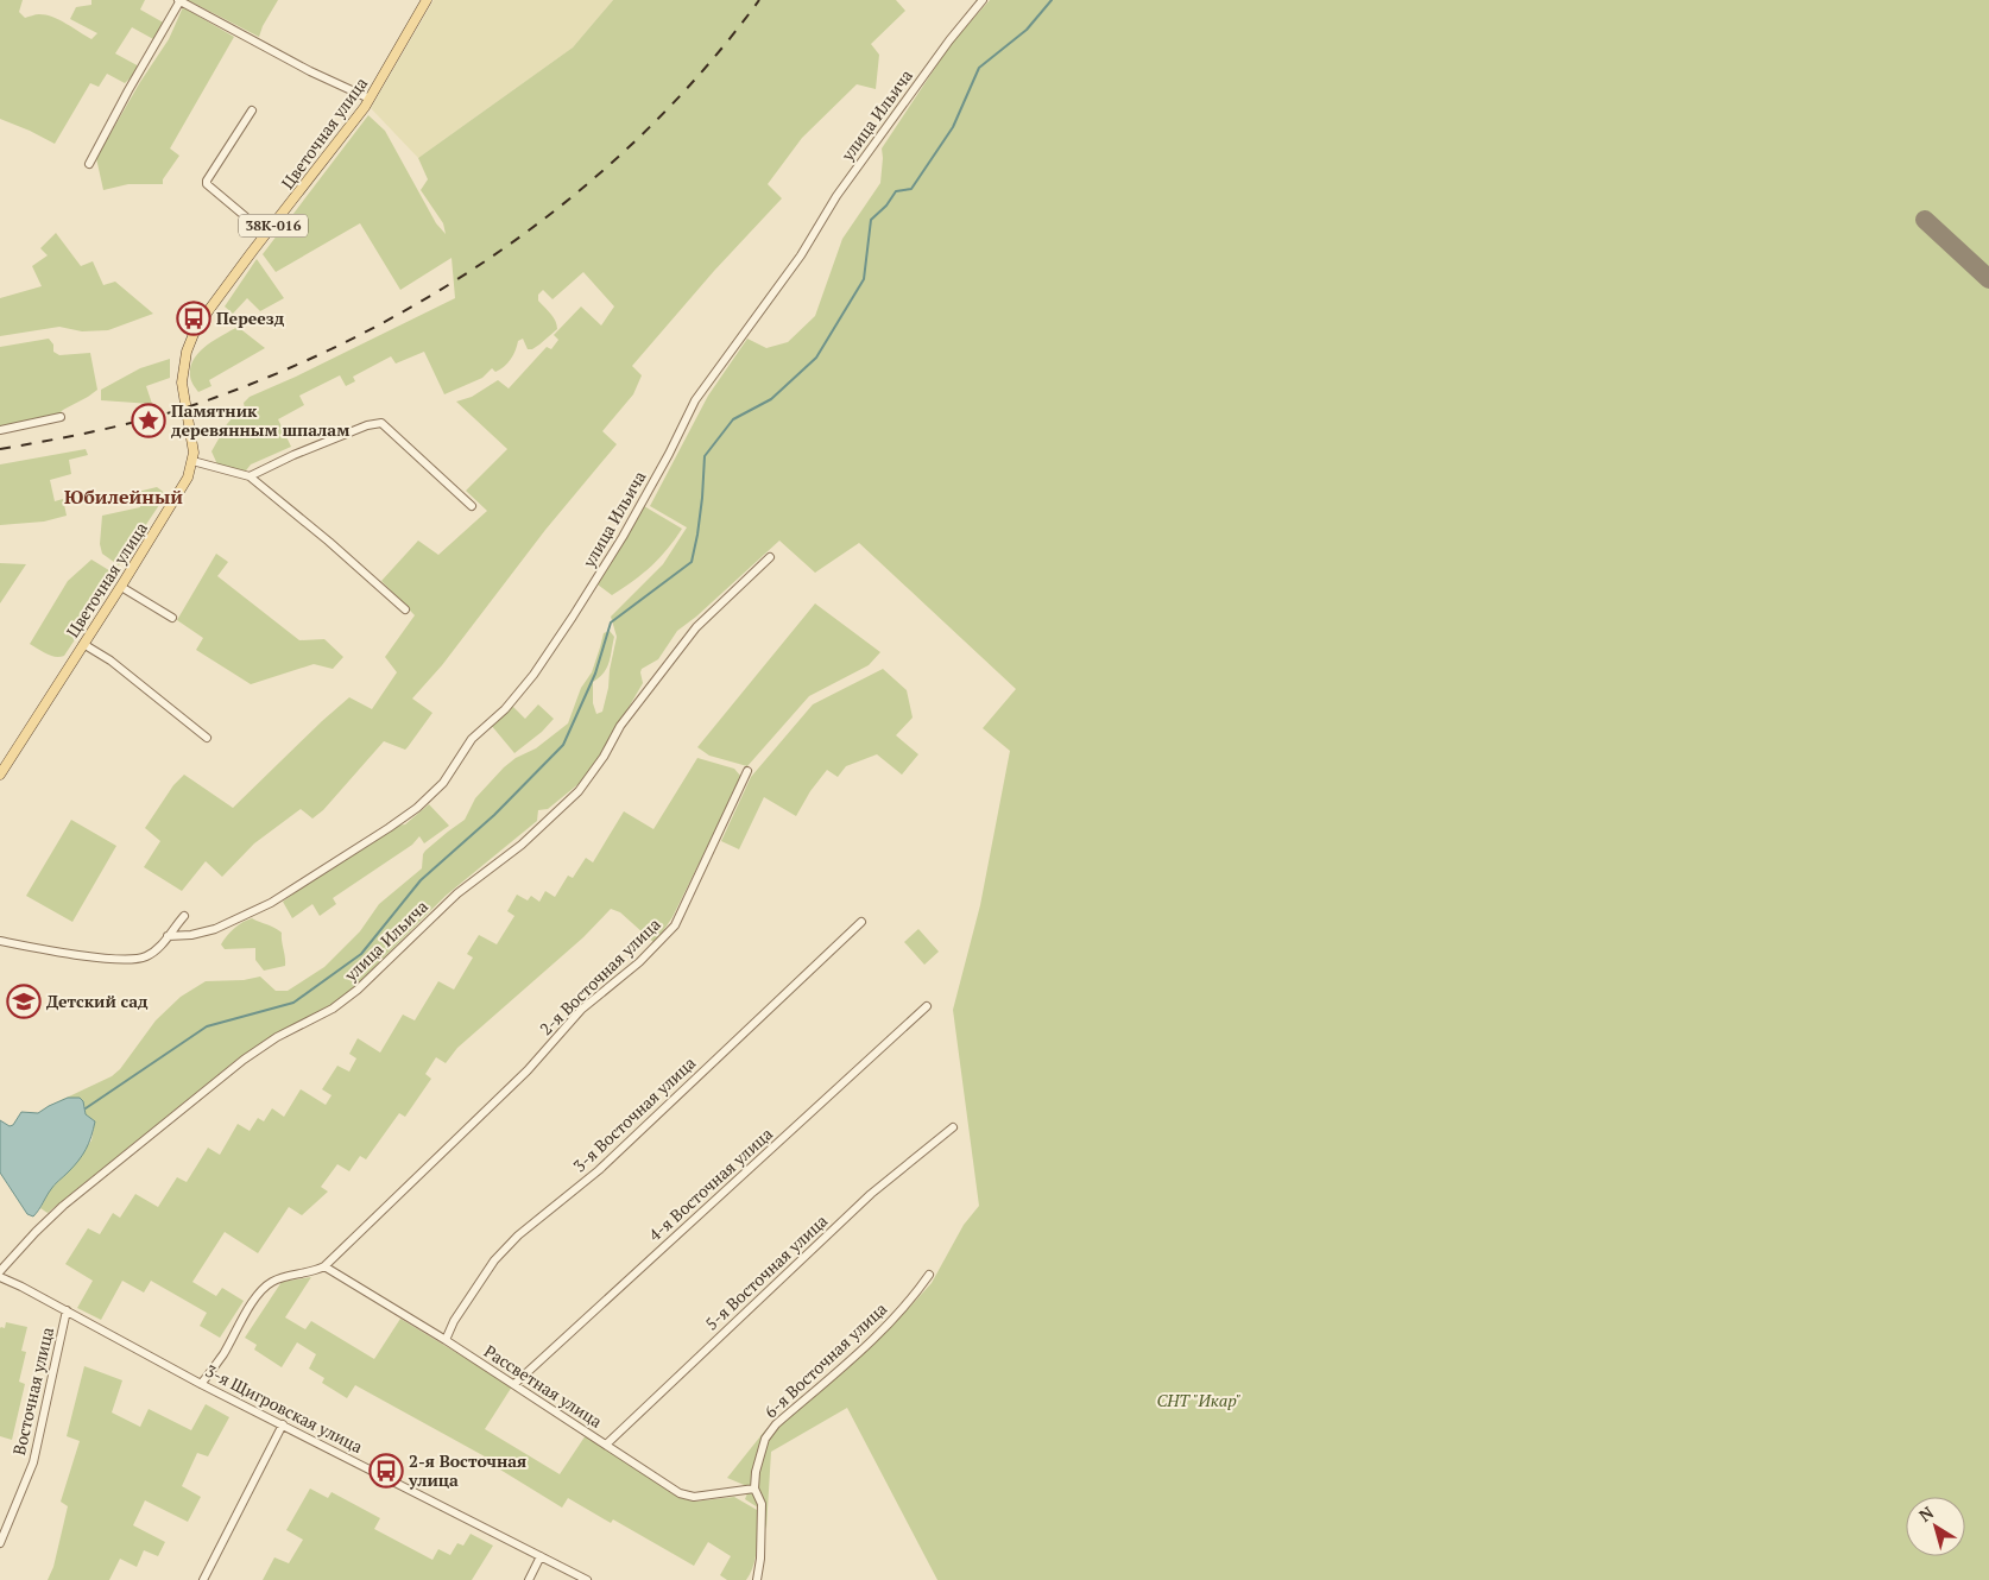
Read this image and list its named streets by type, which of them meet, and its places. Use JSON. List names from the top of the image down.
{
  "streets": {
    "main road": ["Цветочная улица", "38К-016"],
    "street": [
      "улица Ильича",
      "2-я Восточная улица",
      "3-я Восточная улица",
      "4-я Восточная улица",
      "5-я Восточная улица",
      "6-я Восточная улица",
      "Рассветная улица",
      "Восточная улица",
      "3-я Щигровская улица"
    ]
  },
  "crossings": [
    ["2-я Восточная улица", "Рассветная улица"],
    ["2-я Восточная улица", "3-я Щигровская улица"],
    ["3-я Восточная улица", "Рассветная улица"],
    ["4-я Восточная улица", "Рассветная улица"],
    ["5-я Восточная улица", "Рассветная улица"],
    ["6-я Восточная улица", "Рассветная улица"],
    ["Восточная улица", "3-я Щигровская улица"]
  ],
  "districts": ["Юбилейный"],
  "parks": ["СНТ \"Икар\""],
  "places": {
    "bus stop": ["Переезд", "2-я Восточная улица"],
    "place": ["Памятник деревянным шпалам"],
    "school or university": ["Детский сад"]
  },
  "north": "top left"
}
